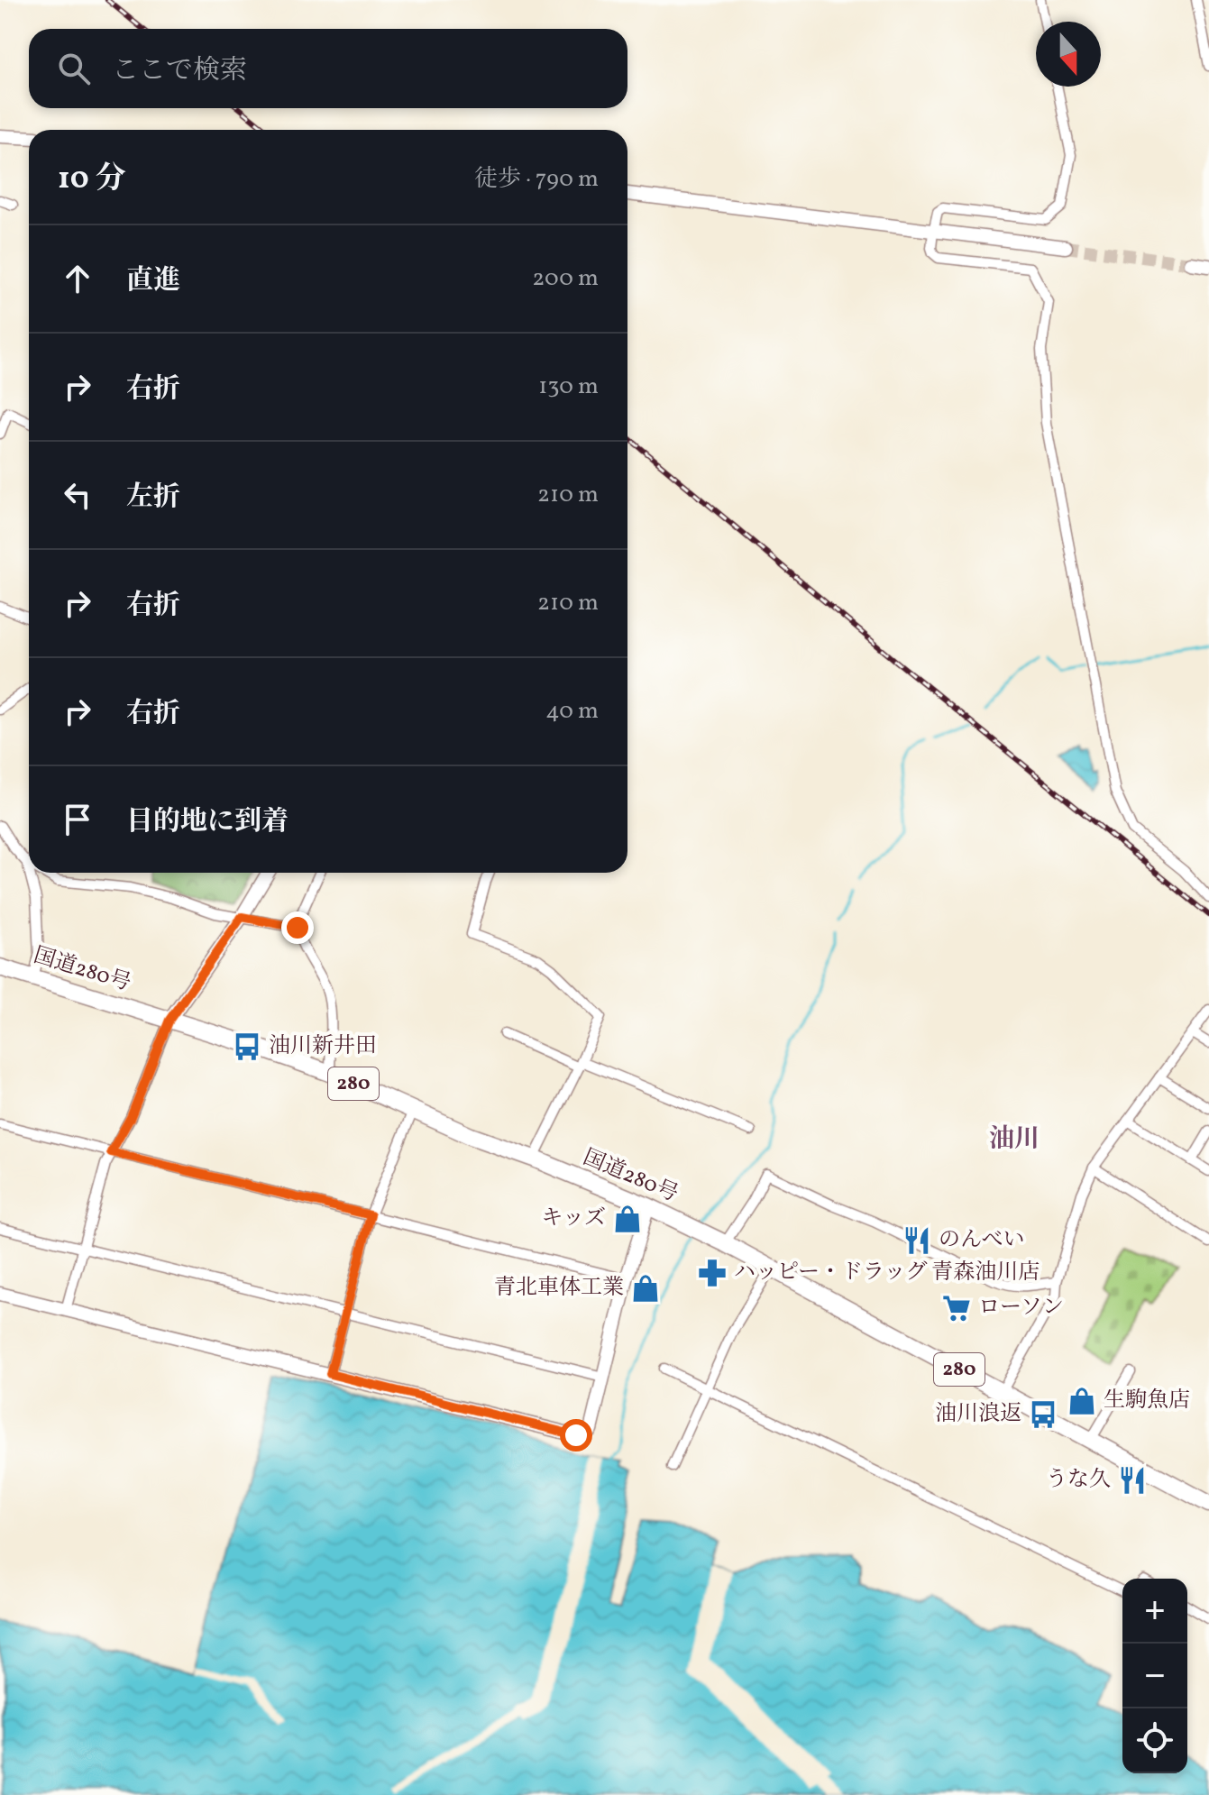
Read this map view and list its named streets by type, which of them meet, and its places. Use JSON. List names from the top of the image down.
{
  "streets": {
    "highway": ["国道280号", "280"]
  },
  "districts": ["油川"],
  "places": {
    "bus stop": ["油川新井田", "油川浪返"],
    "shop": ["キッズ", "青北車体工業", "生駒魚店"],
    "restaurant": ["のんべい", "うな久"],
    "pharmacy": ["ハッピー・ドラッグ 青森油川店"],
    "supermarket": ["ローソン"]
  },
  "north": "bottom",
  "page": {
    "search": "ここで検索",
    "heading": ["10 分", "徒歩 · 790 m"],
    "list": [
      ["直進", "200 m"],
      ["右折", "130 m"],
      ["左折", "210 m"],
      ["右折", "210 m"],
      ["右折", "40 m"],
      "目的地に到着"
    ],
    "map_buttons": ["+", "−"]
  }
}
